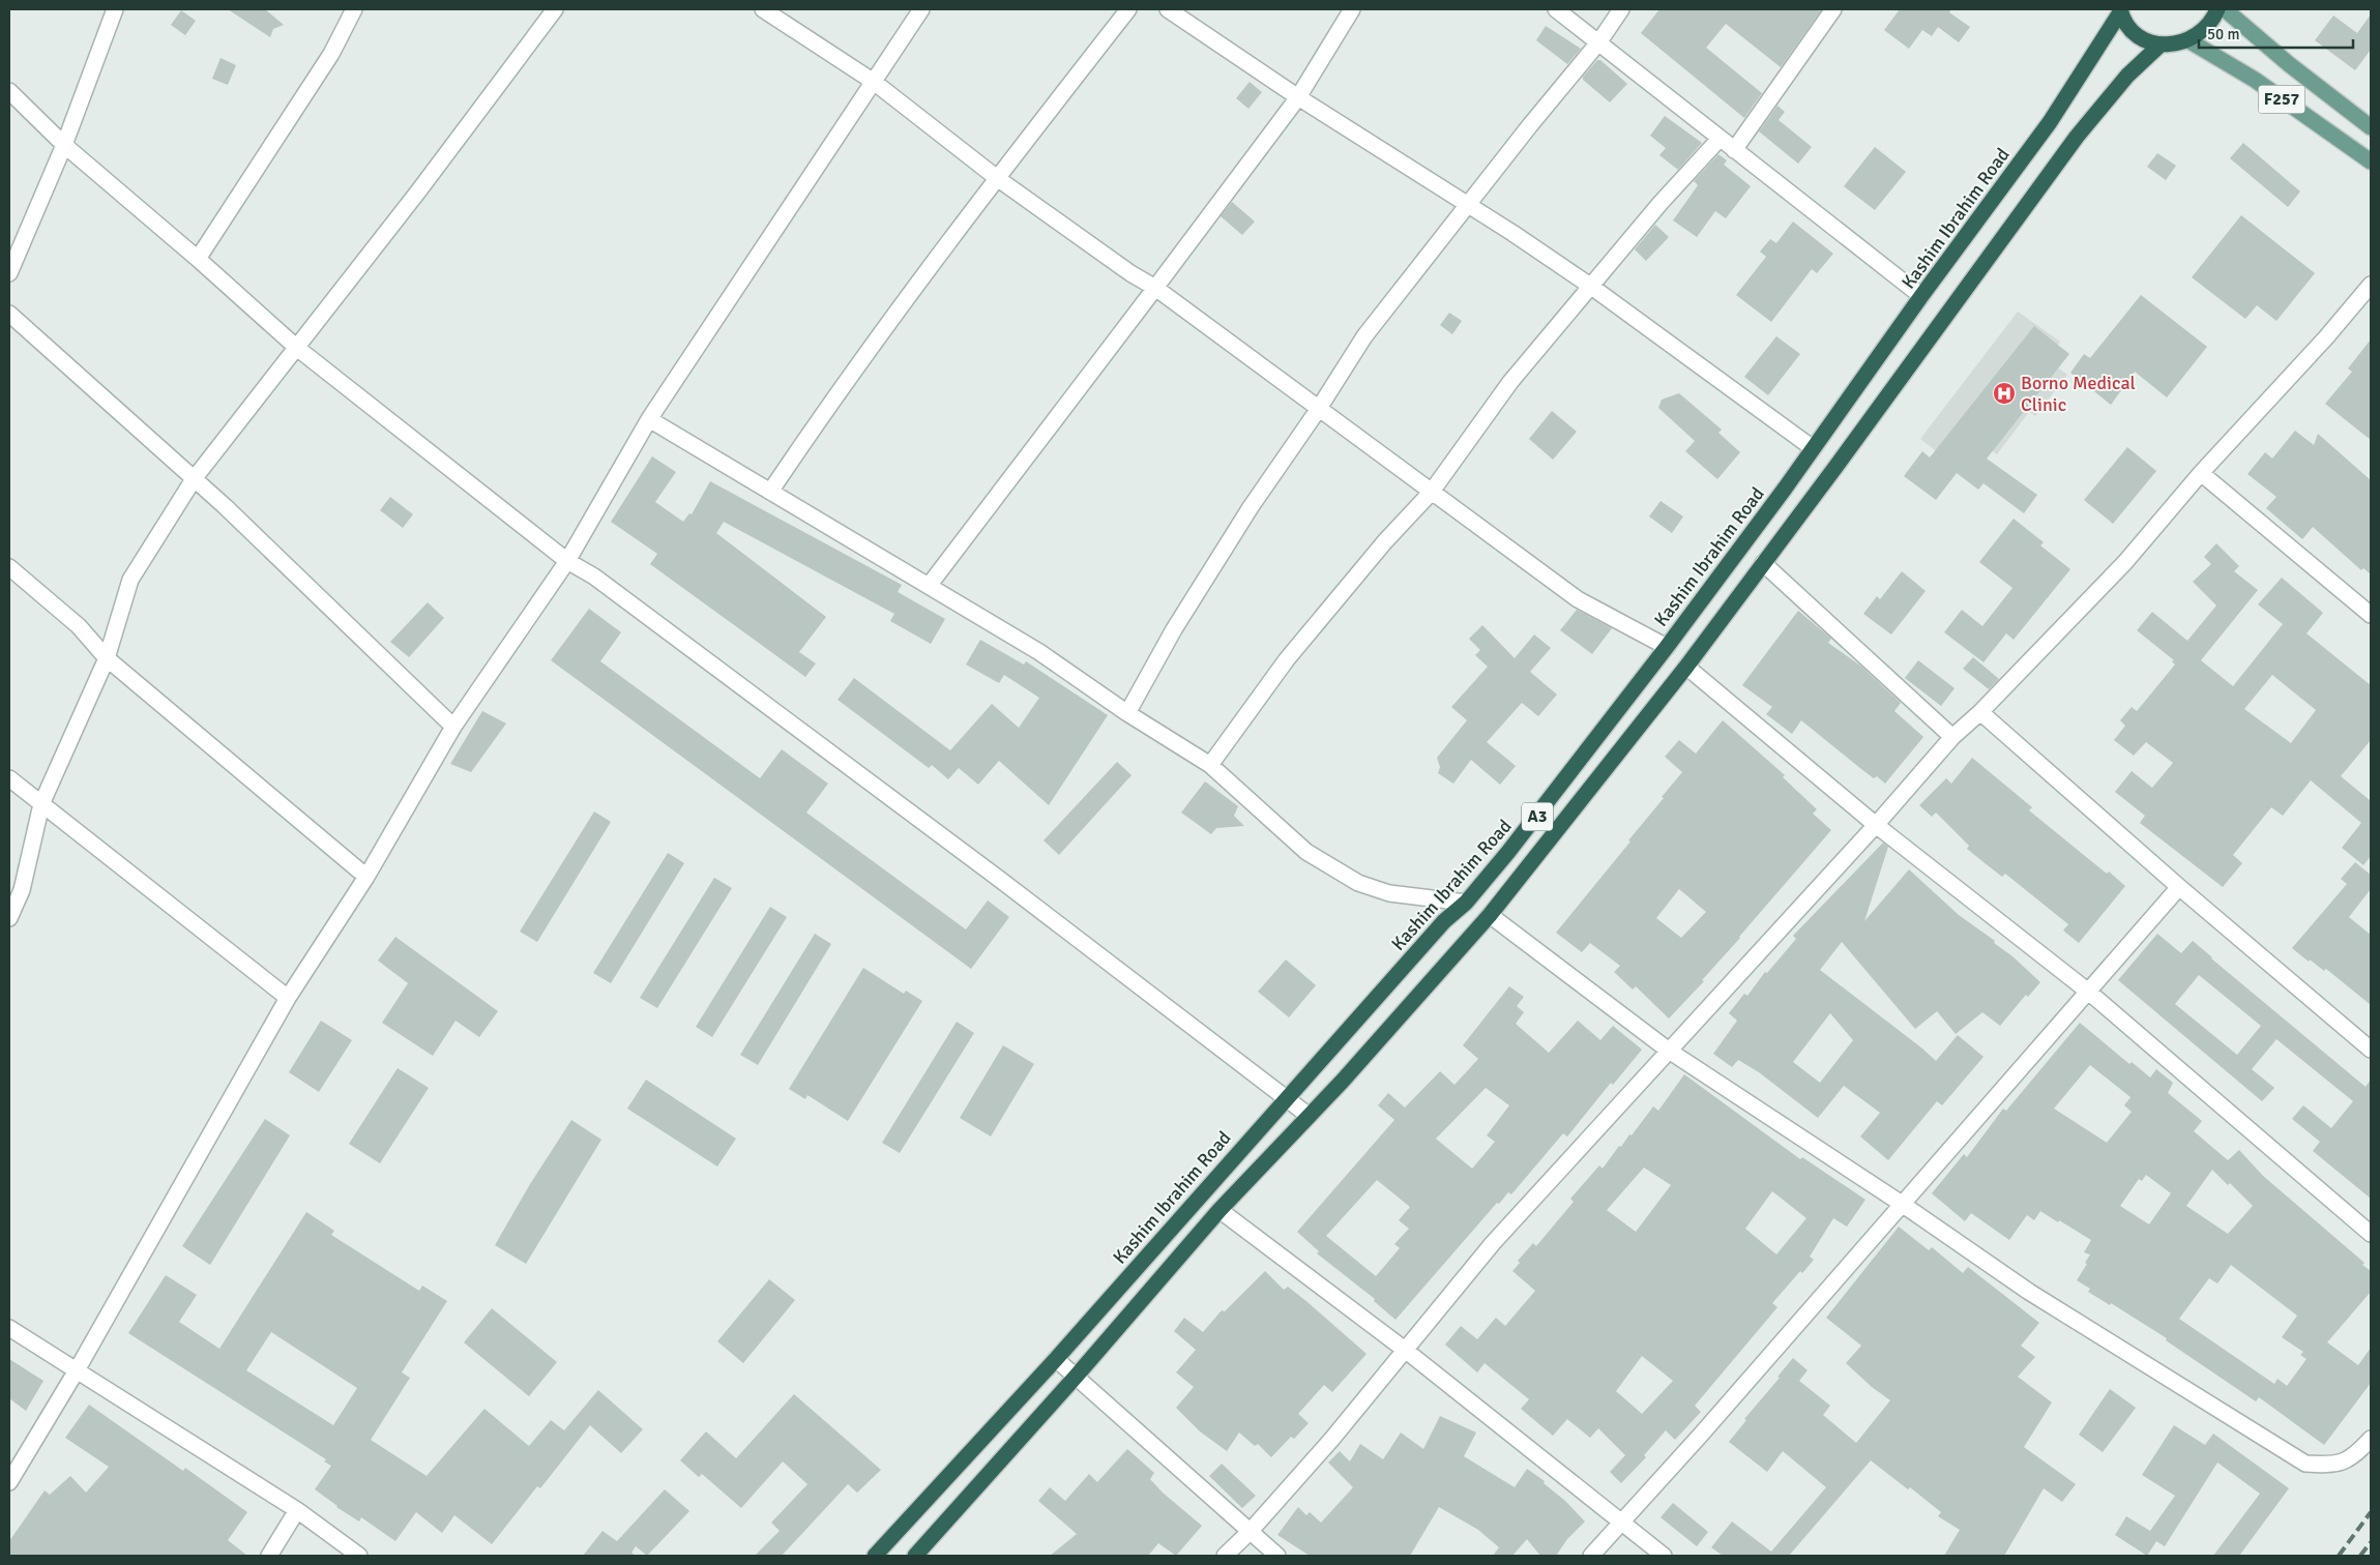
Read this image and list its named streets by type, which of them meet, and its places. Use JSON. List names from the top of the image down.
{
  "streets": {
    "highway": ["Kashim Ibrahim Road", "A3"],
    "main road": ["F257"]
  },
  "crossings": [
    ["Kashim Ibrahim Road", "A3"]
  ],
  "places": {
    "hospital": ["Borno Medical Clinic"]
  },
  "scale_bar": "50 m"
}
